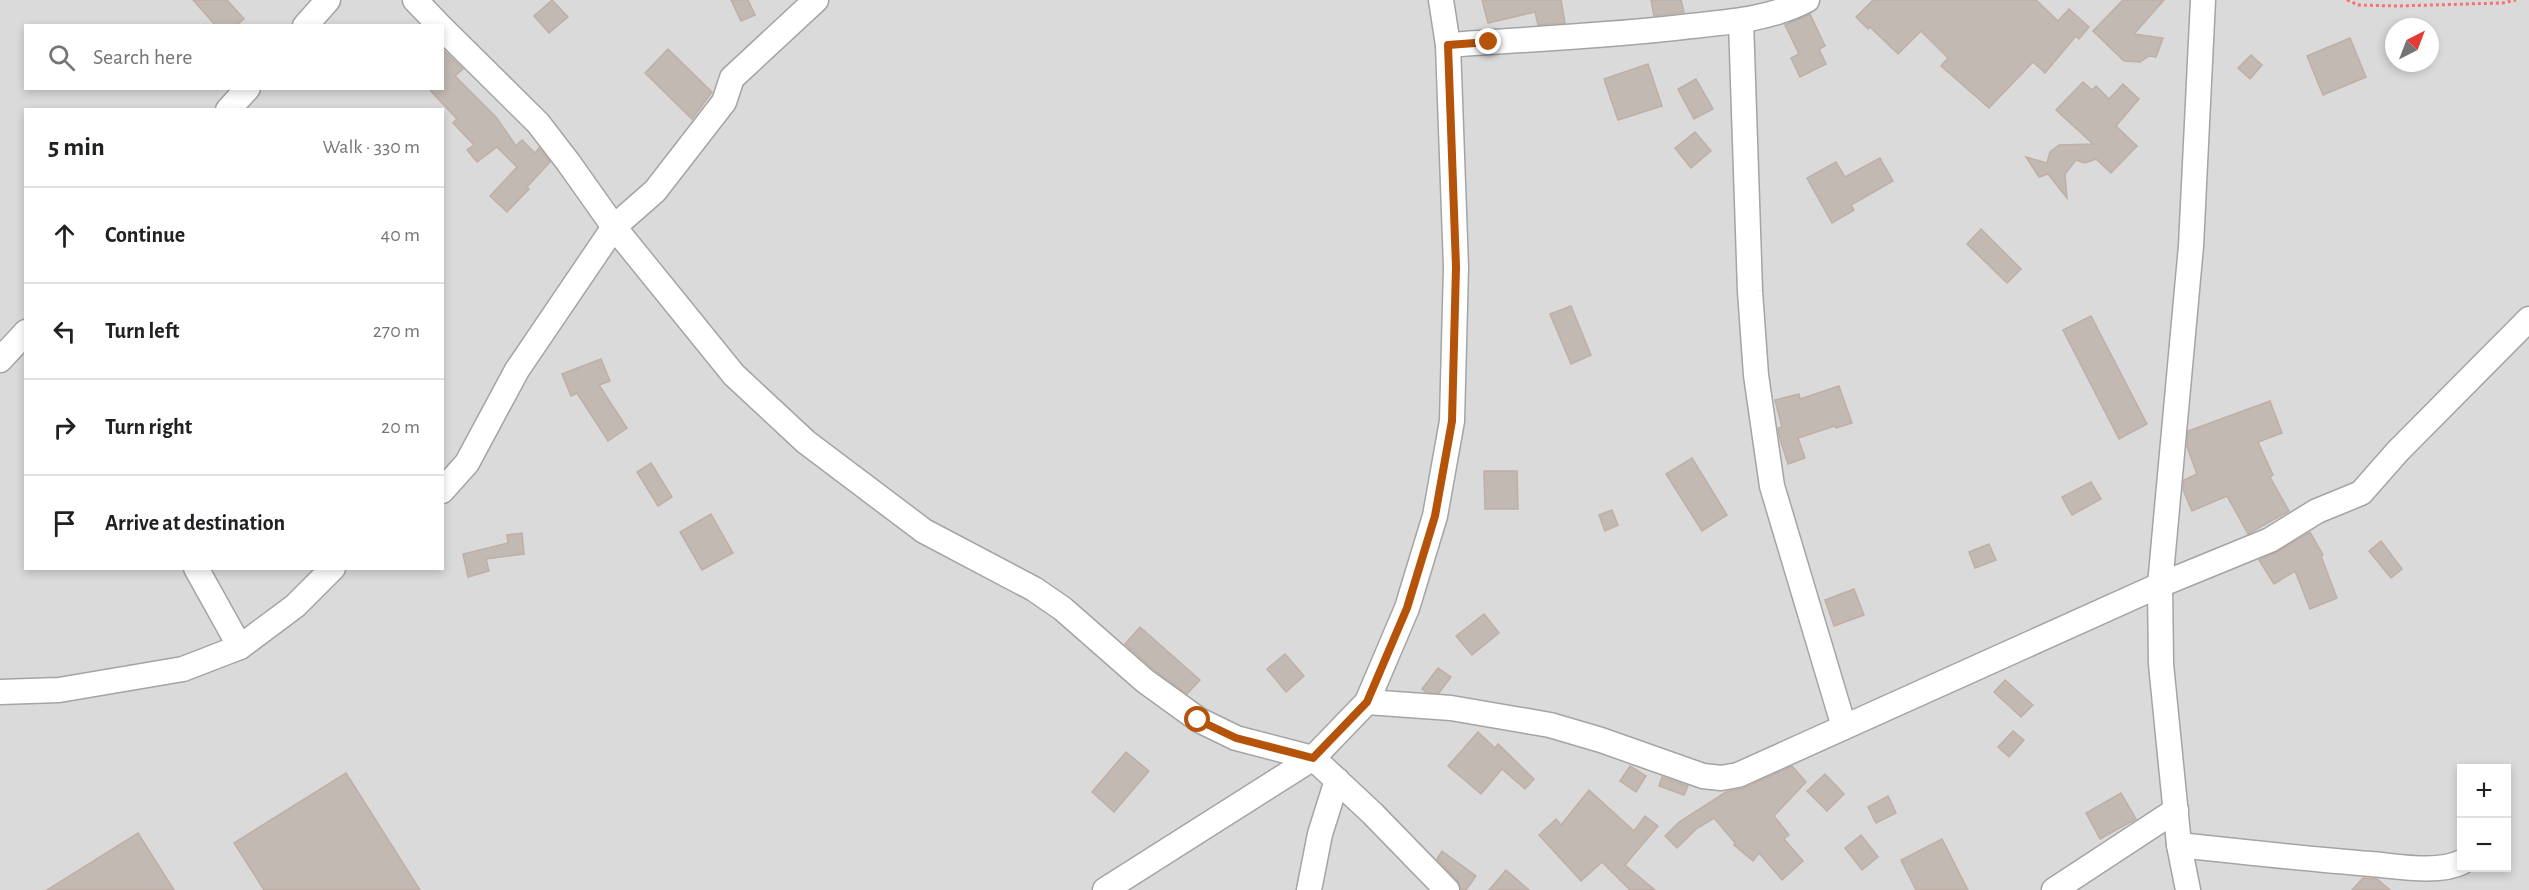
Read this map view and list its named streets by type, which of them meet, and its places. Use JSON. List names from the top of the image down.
{
  "north": "top right",
  "page": {
    "search": "Search here",
    "heading": ["5 min", "Walk · 330 m"],
    "list": [
      ["Continue", "40 m"],
      ["Turn left", "270 m"],
      ["Turn right", "20 m"],
      "Arrive at destination"
    ],
    "map_buttons": ["+", "−"]
  }
}
